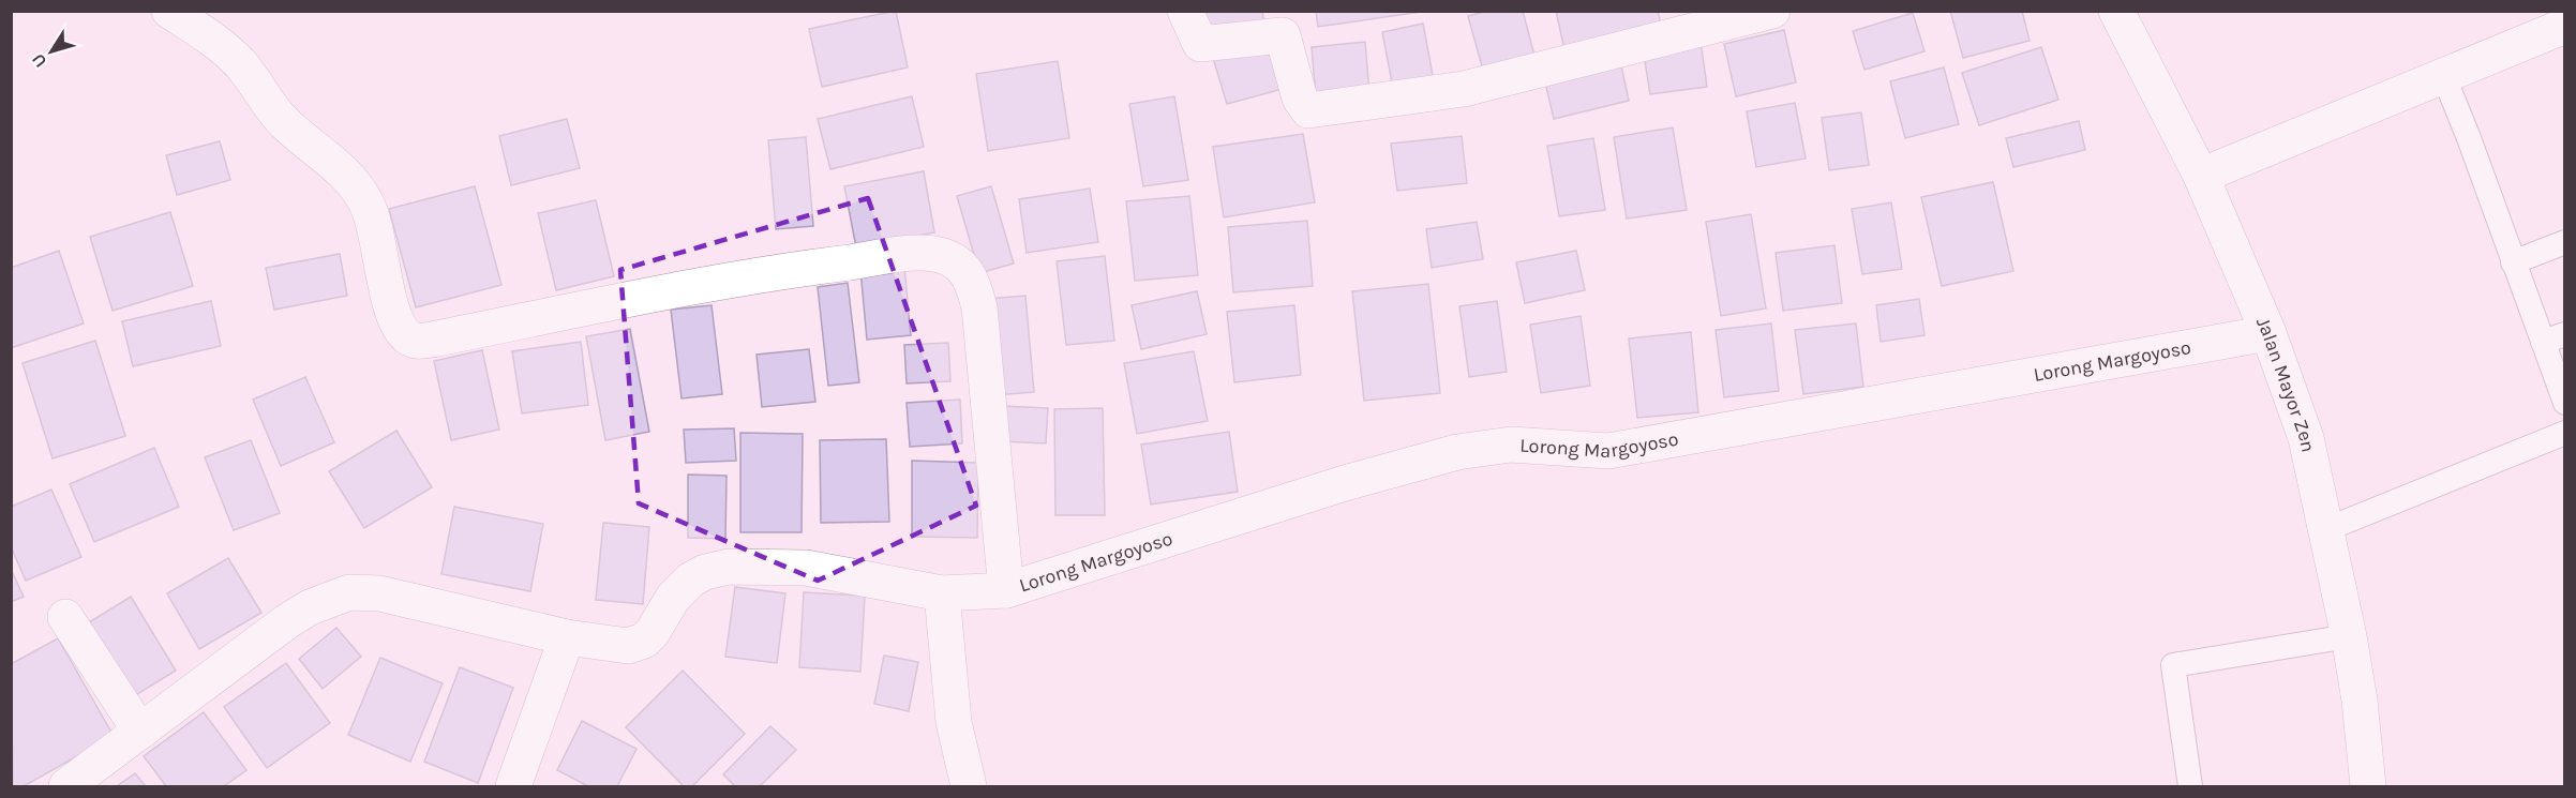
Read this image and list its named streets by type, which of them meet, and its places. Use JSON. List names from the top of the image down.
{
  "streets": {
    "street": ["Lorong Margoyoso", "Jalan Mayor Zen"]
  },
  "crossings": [
    ["Lorong Margoyoso", "Jalan Mayor Zen"]
  ],
  "north": "bottom left"
}
